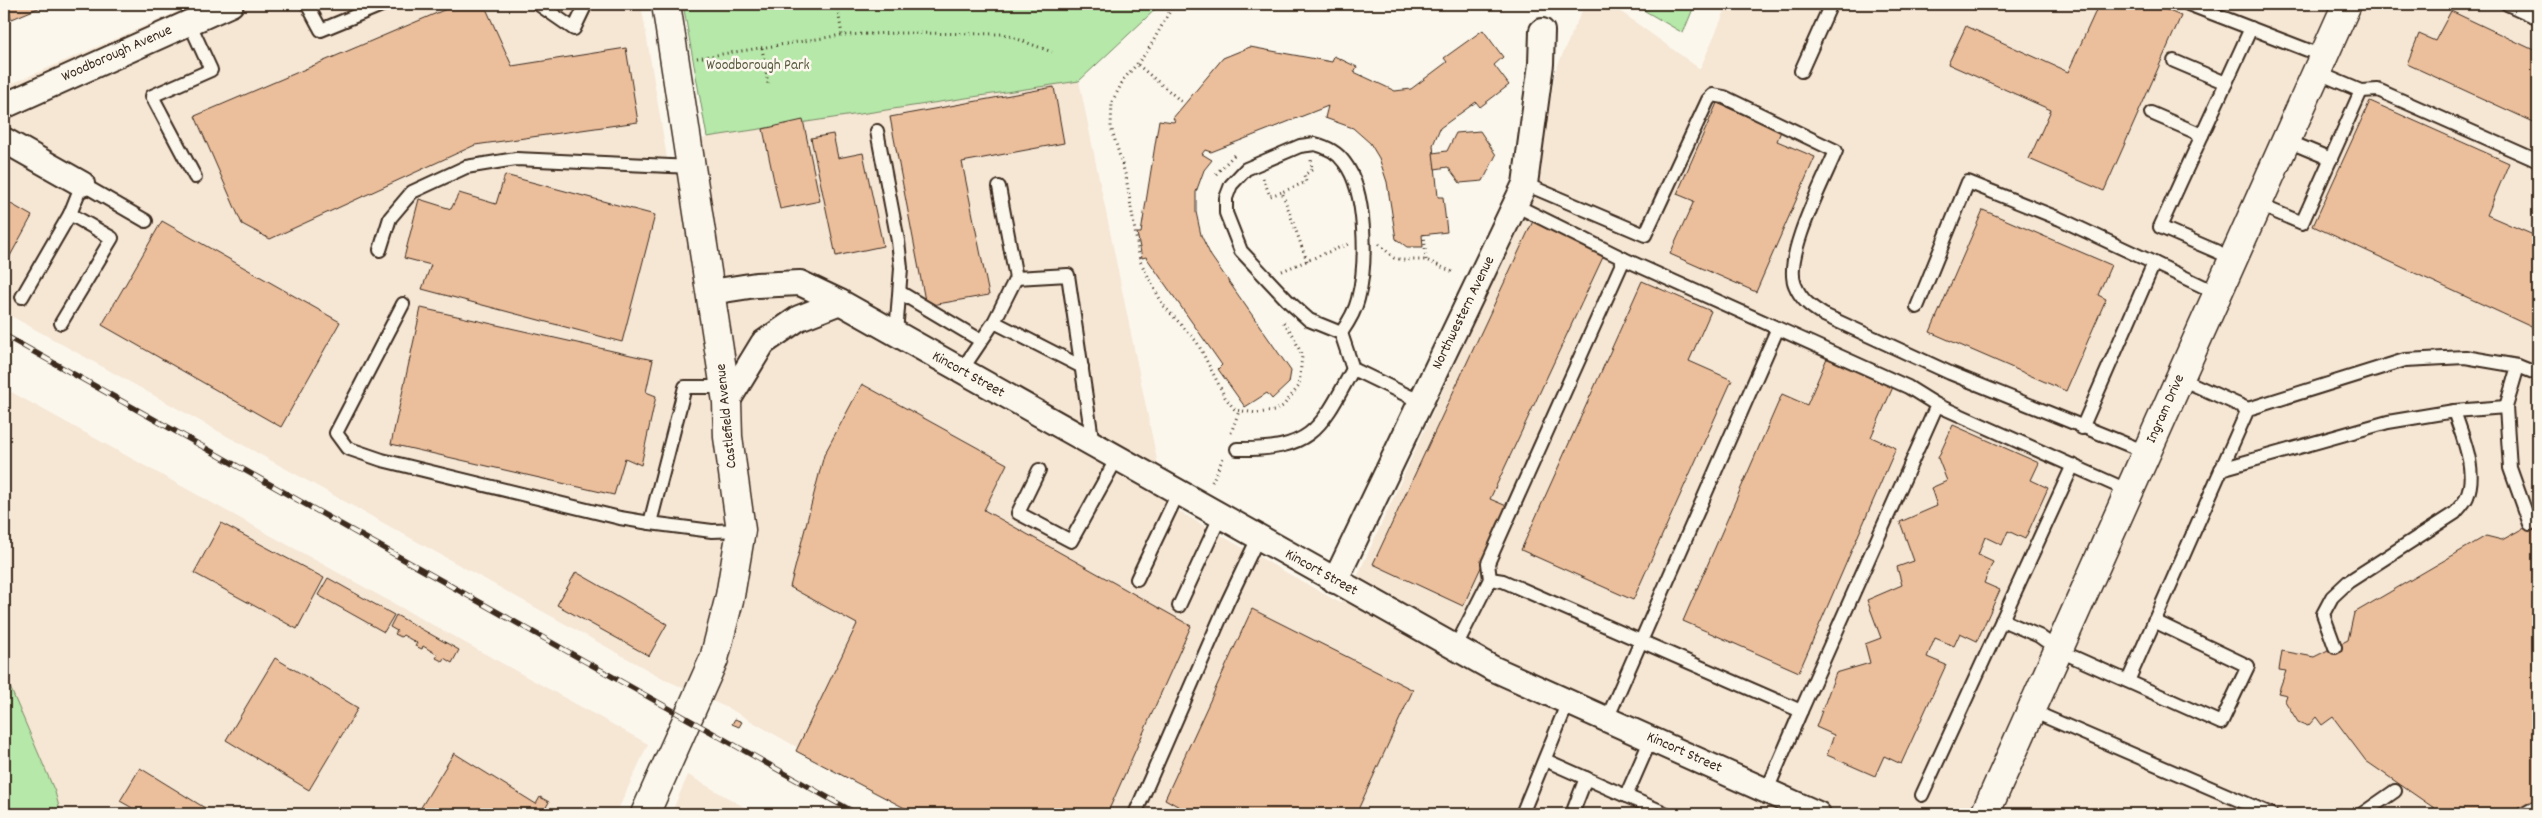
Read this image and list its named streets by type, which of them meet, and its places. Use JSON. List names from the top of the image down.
{
  "streets": {
    "street": [
      "Woodborough Avenue",
      "Northwestern Avenue",
      "Kincort Street",
      "Ingram Drive",
      "Castlefield Avenue"
    ]
  },
  "crossings": [
    ["Northwestern Avenue", "Kincort Street"],
    ["Kincort Street", "Castlefield Avenue"]
  ],
  "parks": ["Woodborough Park"]
}
